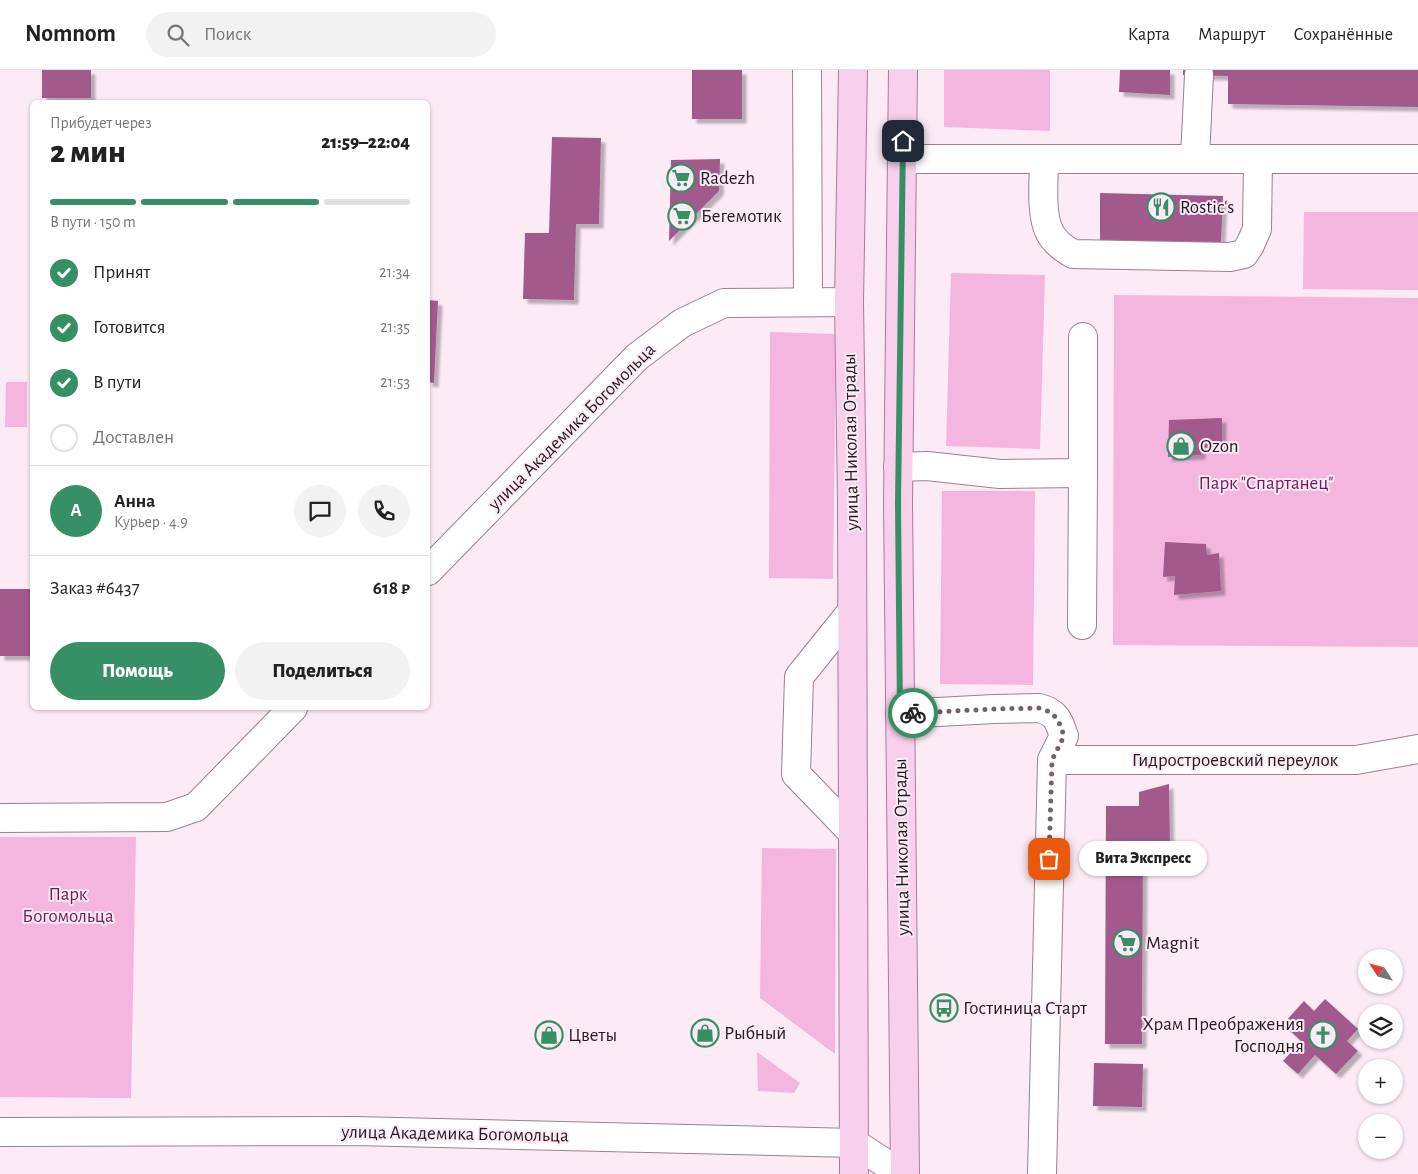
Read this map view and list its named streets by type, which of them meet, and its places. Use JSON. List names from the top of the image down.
{
  "streets": {
    "main road": ["улица Николая Отрады"],
    "street": ["улица Академика Богомольца", "Гидростроевский переулок"]
  },
  "crossings": [
    ["улица Академика Богомольца", "улица Николая Отрады"]
  ],
  "parks": ["Парк \"Спартанец\"", "Парк Богомольца"],
  "places": {
    "supermarket": ["Radezh", "Бегемотик", "Magnit"],
    "restaurant": ["Rostic's"],
    "shop": ["Ozon", "Рыбный", "Цветы"],
    "other": ["Вита Экспресс"],
    "bus stop": ["Гостиница Старт"],
    "church": ["Храм Преображения Господня"]
  },
  "north": "top left",
  "page": {
    "header": "Nomnom",
    "search": "Поиск",
    "nav": ["Карта", "Маршрут", "Сохранённые"],
    "heading": ["2 мин", "Прибудет через", "21:59–22:04"],
    "panel": [
      "Анна",
      "Курьер · 4.9",
      "Заказ #6437",
      "618 ₽"
    ],
    "bar": "В пути · 150 m",
    "list": [
      ["Принят", "21:34"],
      ["Готовится", "21:35"],
      ["В пути", "21:53"],
      "Доставлен"
    ],
    "round": "А",
    "buttons": ["Помощь", "Поделиться"],
    "bubble": "Вита Экспресс",
    "map_buttons": ["+", "−"]
  }
}
